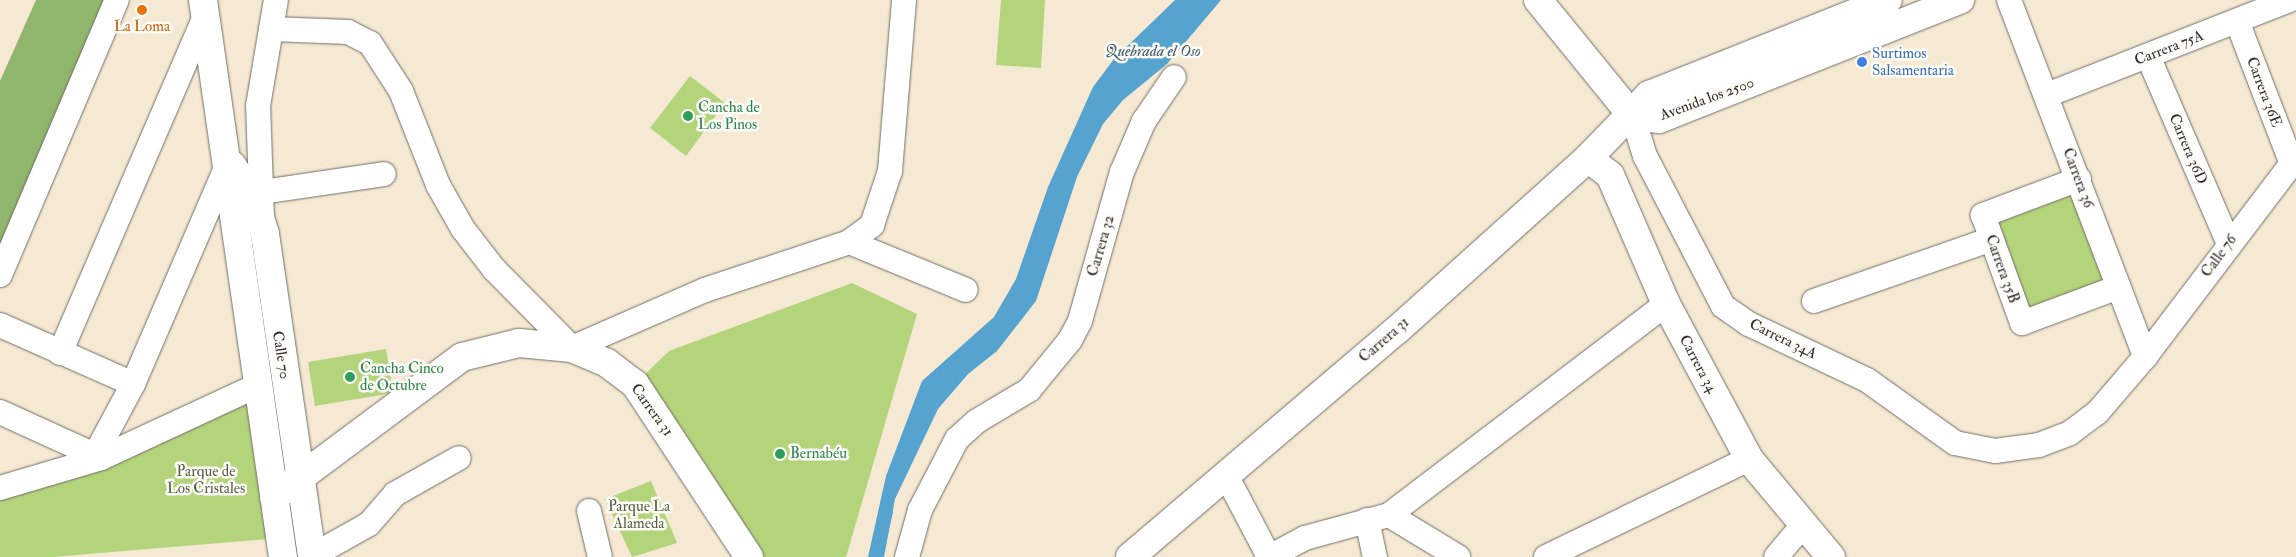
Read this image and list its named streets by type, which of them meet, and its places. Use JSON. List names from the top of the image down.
{
  "streets": {
    "main road": [
      "Avenida los 2500",
      "Carrera 34A",
      "Carrera 31",
      "Calle 70",
      "Carrera 34"
    ],
    "street": [
      "Carrera 75A",
      "Carrera 36E",
      "Carrera 36D",
      "Carrera 36",
      "Carrera 32",
      "Calle 76",
      "Carrera 35B"
    ]
  },
  "crossings": [
    ["Carrera 75A", "Carrera 36E"],
    ["Carrera 75A", "Carrera 36D"],
    ["Carrera 75A", "Carrera 36"],
    ["Carrera 36E", "Calle 76"],
    ["Avenida los 2500", "Carrera 34A"],
    ["Avenida los 2500", "Carrera 31"],
    ["Carrera 36D", "Calle 76"],
    ["Carrera 36", "Calle 76"],
    ["Carrera 36", "Carrera 35B"],
    ["Carrera 36", "Carrera 34A"],
    ["Calle 76", "Carrera 34A"],
    ["Carrera 34A", "Carrera 31"],
    ["Carrera 31", "Calle 70"],
    ["Carrera 31", "Carrera 34"]
  ],
  "water": ["Quebrada el Oso"],
  "parks": ["Parque de Los Cristales", "Parque La Alameda"],
  "places": [
    "La Loma",
    "Surtimos Salsamentaria",
    "Cancha de Los Pinos",
    "Cancha Cinco de Octubre",
    "Bernabéu"
  ]
}
